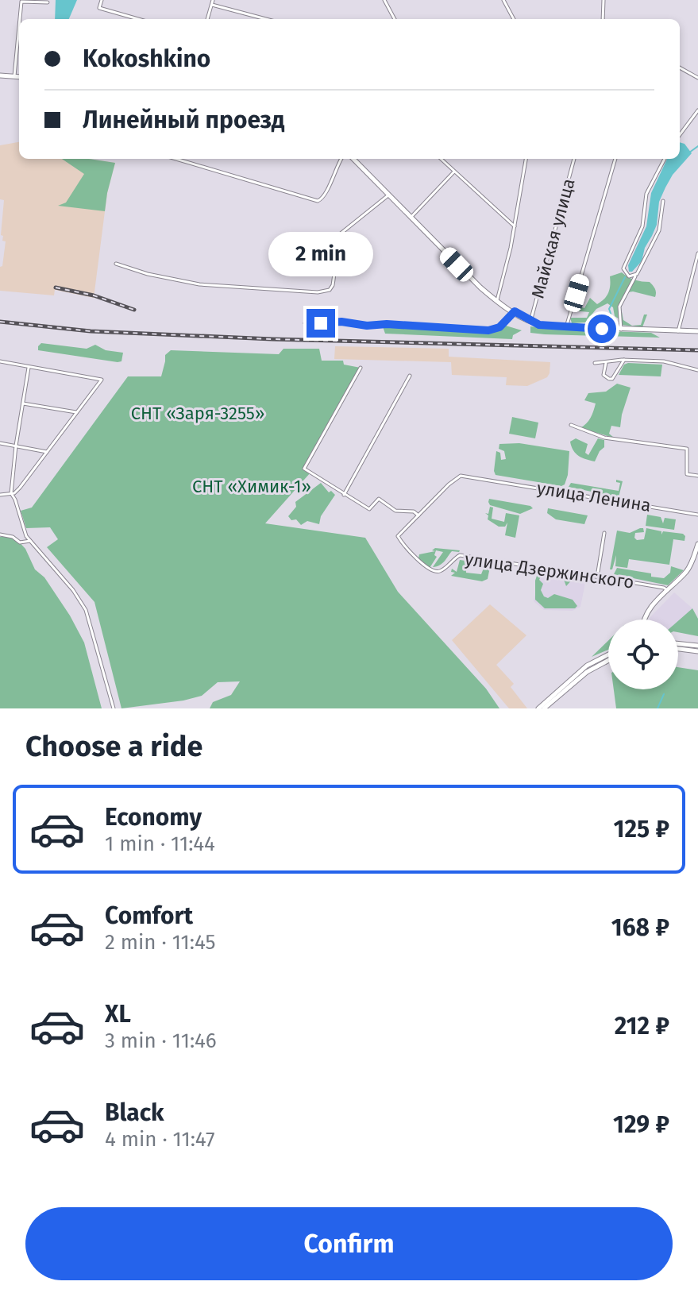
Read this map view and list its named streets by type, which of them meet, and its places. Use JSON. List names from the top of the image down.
{
  "streets": {
    "street": ["Майская улица", "улица Ленина", "улица Дзержинского"]
  },
  "crossings": [
    ["улица Ленина", "улица Дзержинского"]
  ],
  "parks": ["СНТ «Заря-3255»", "СНТ «Химик-1»"],
  "page": {
    "banner": ["Kokoshkino", "Линейный проезд"],
    "bubble": "2 min",
    "heading": "Choose a ride",
    "list": [
      {
        "name": "Economy",
        "note": "1 min · 11:44",
        "value": "125 ₽"
      },
      {
        "name": "Comfort",
        "note": "2 min · 11:45",
        "value": "168 ₽"
      },
      {
        "name": "XL",
        "note": "3 min · 11:46",
        "value": "212 ₽"
      },
      {
        "name": "Black",
        "note": "4 min · 11:47",
        "value": "129 ₽"
      }
    ],
    "buttons": "Confirm"
  }
}
